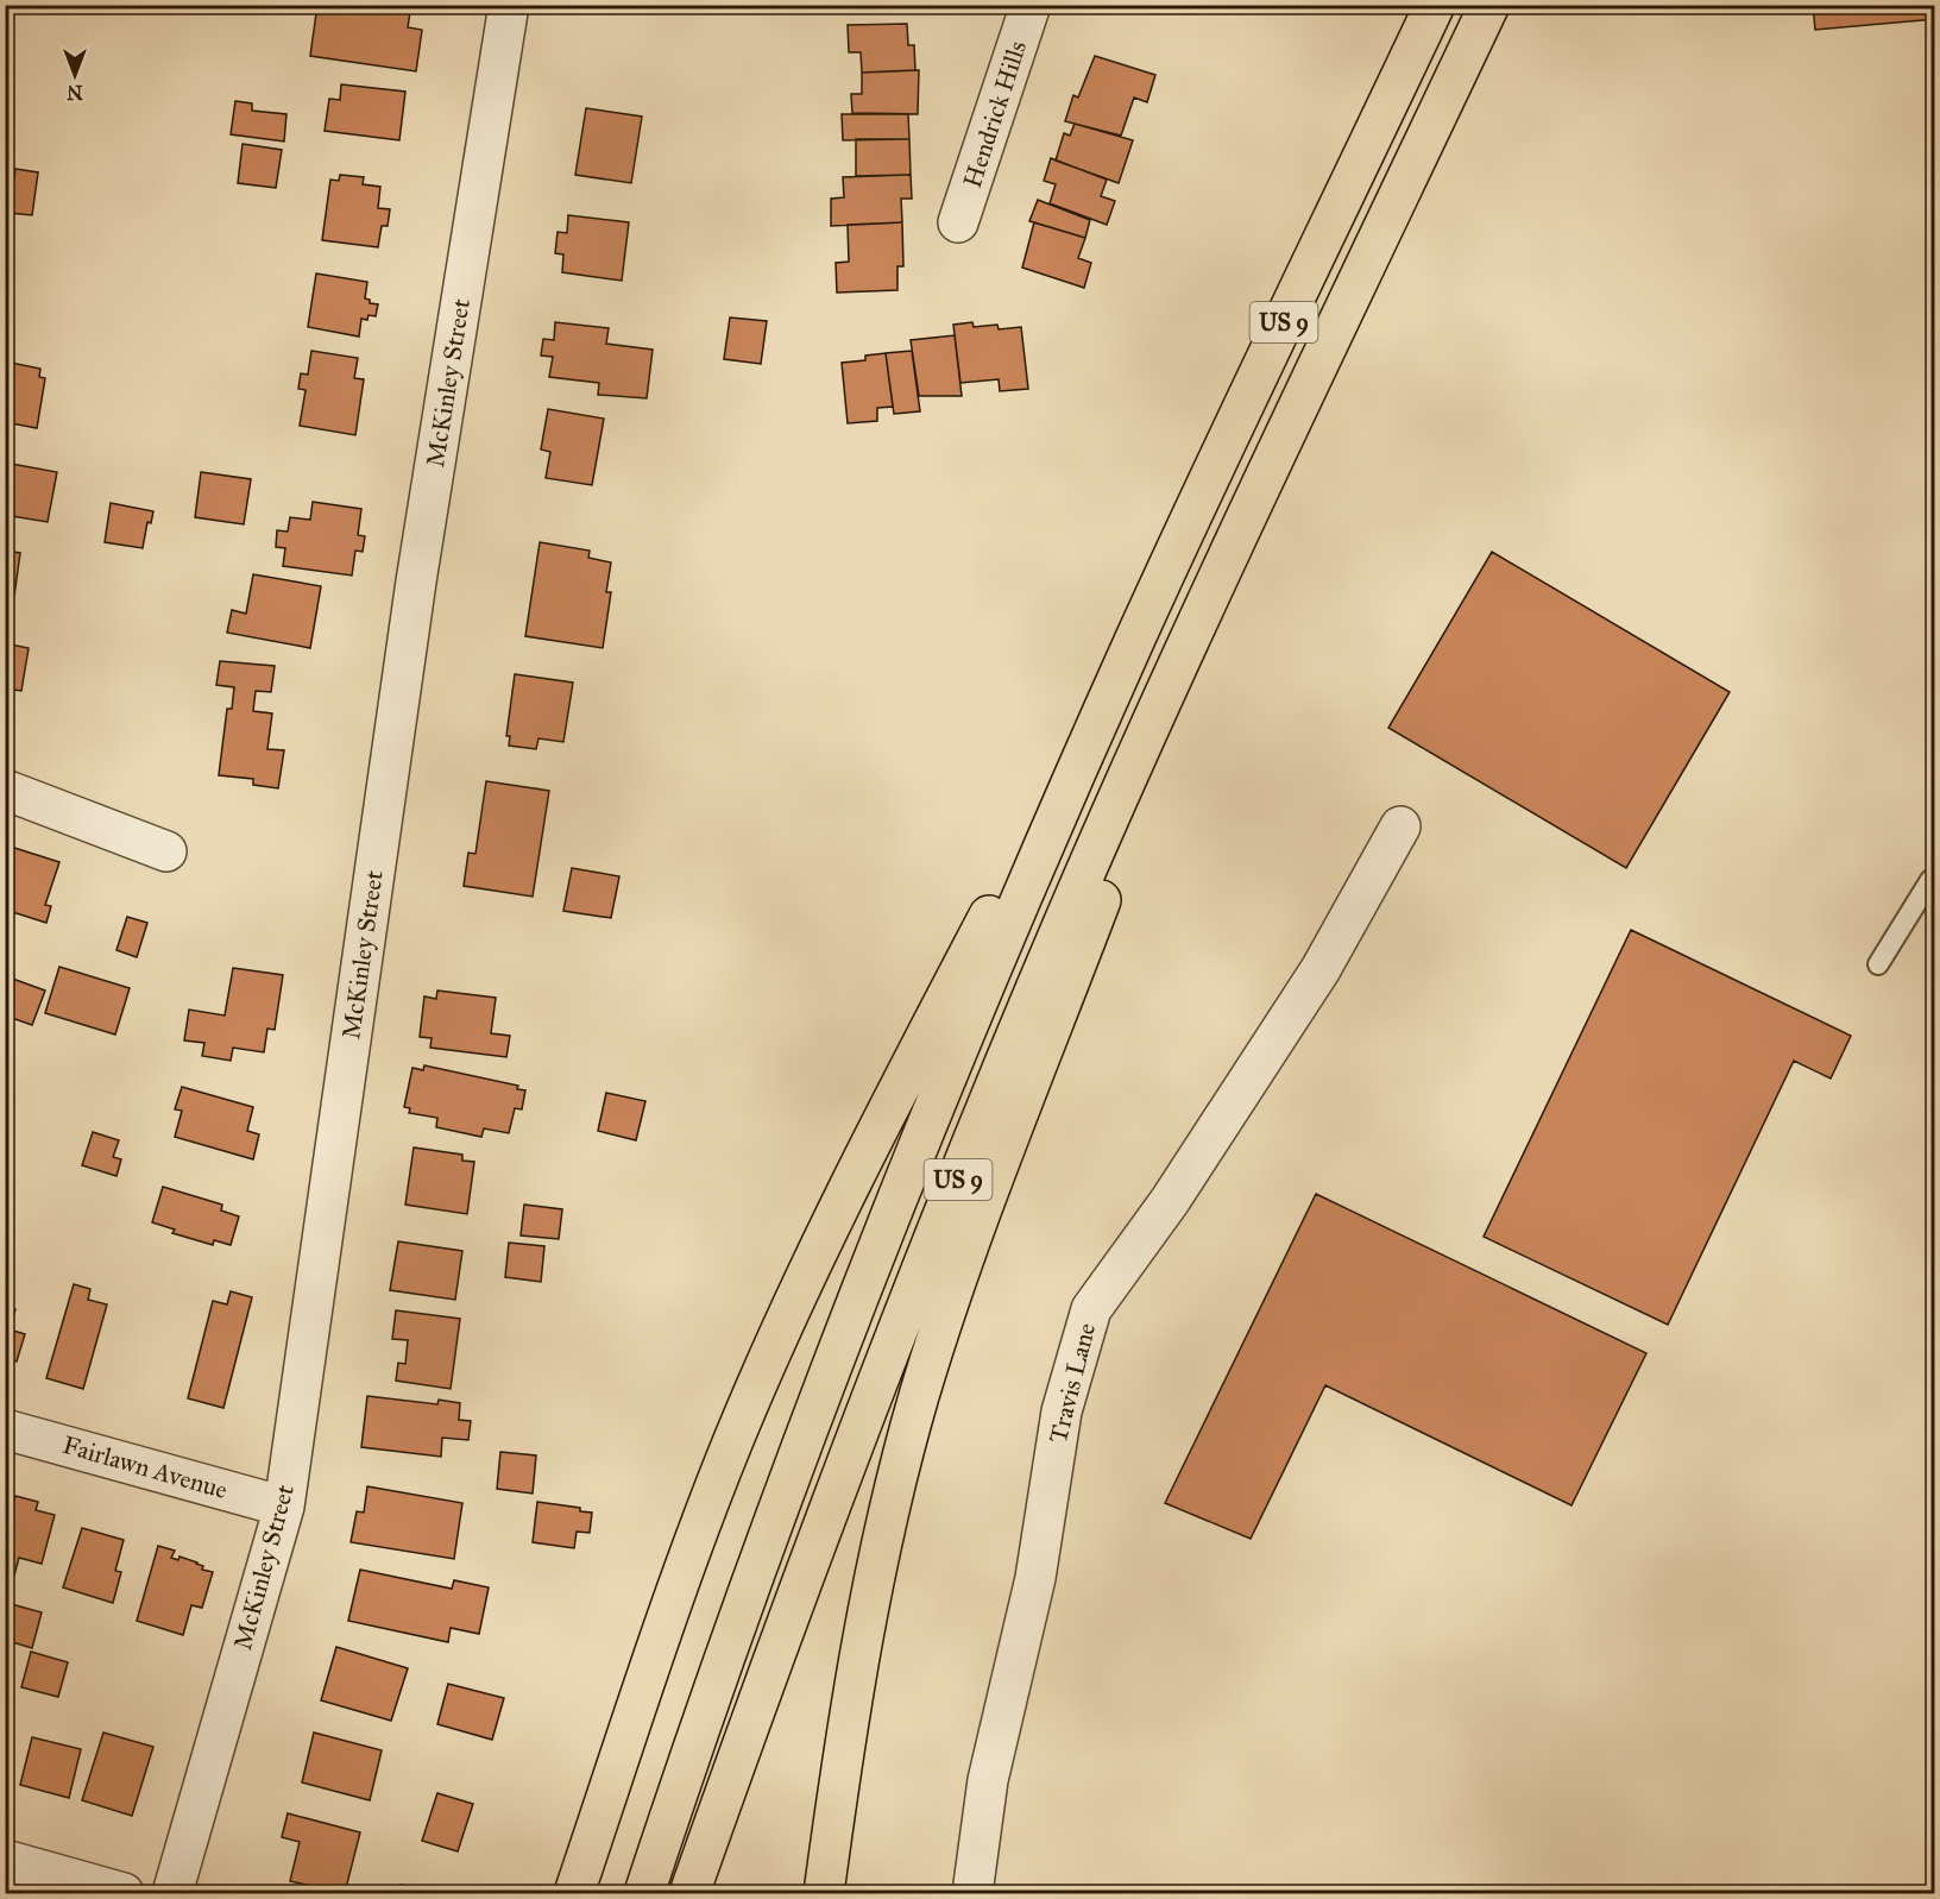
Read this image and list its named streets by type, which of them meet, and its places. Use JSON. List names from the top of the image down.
{
  "streets": {
    "highway": ["US 9"],
    "street": [
      "Hendrick Hills",
      "McKinley Street",
      "Travis Lane",
      "Fairlawn Avenue"
    ]
  },
  "crossings": [
    ["McKinley Street", "Fairlawn Avenue"]
  ],
  "north": "bottom"
}
